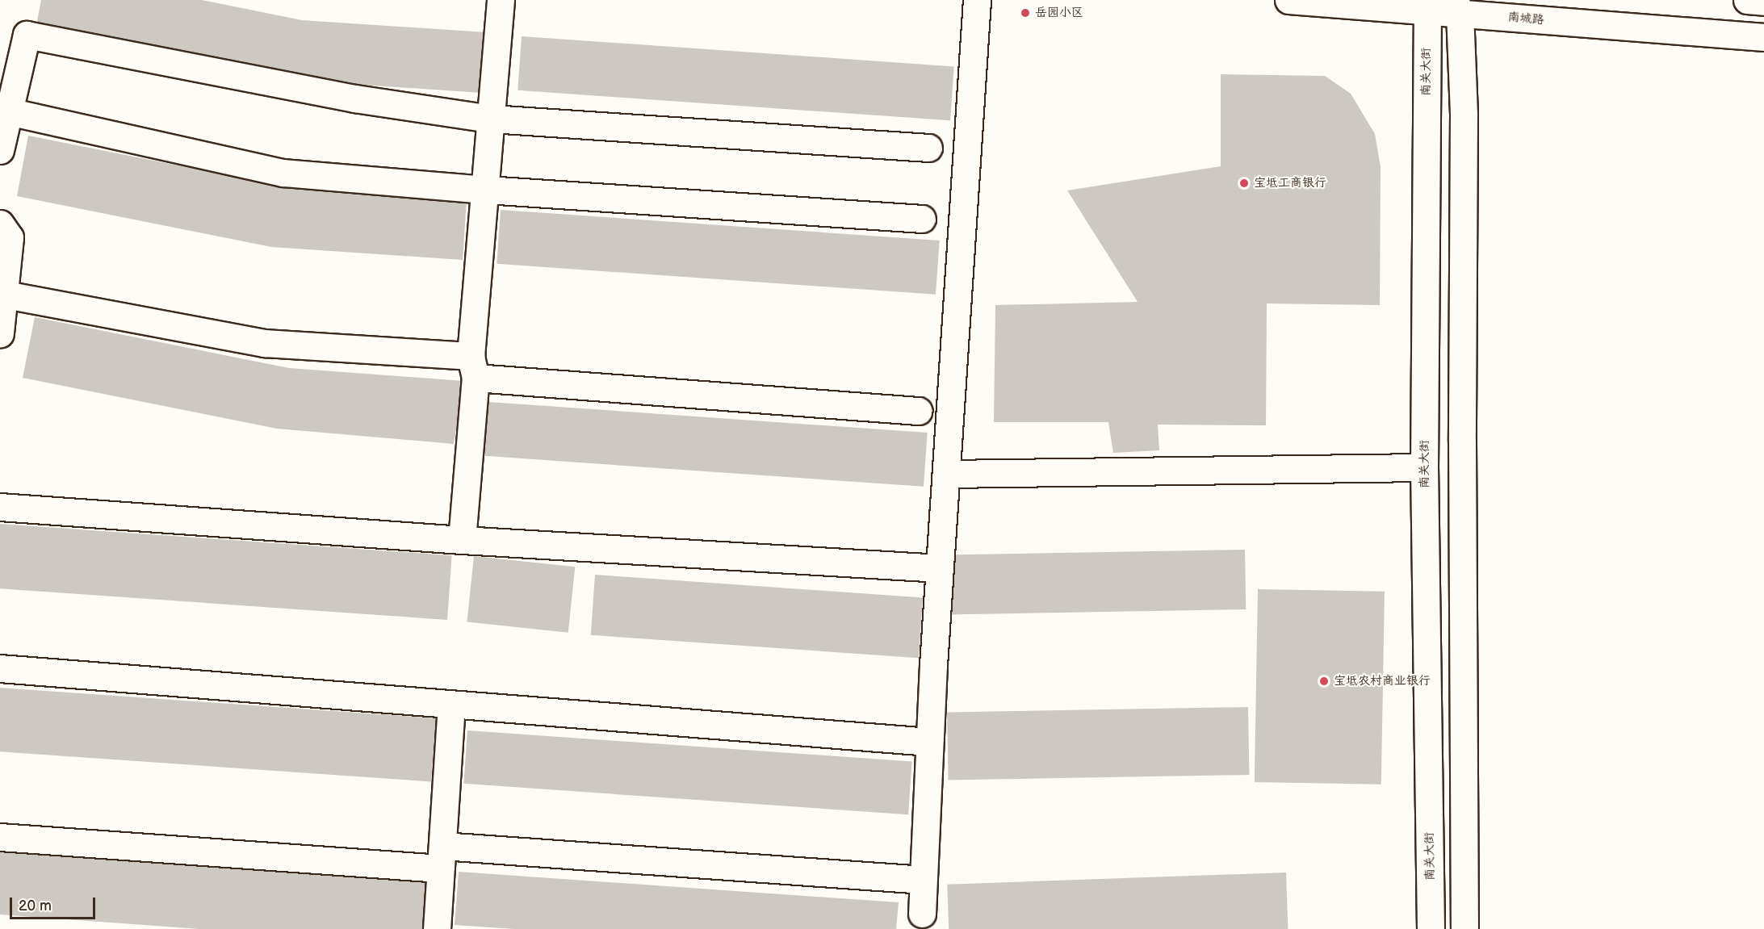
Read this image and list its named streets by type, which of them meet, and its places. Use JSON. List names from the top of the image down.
{
  "streets": {
    "street": ["南城路", "南关大街"]
  },
  "crossings": [
    ["南城路", "南关大街"]
  ],
  "places": ["岳园小区", "宝坻工商银行", "宝坻农村商业银行"],
  "scale_bar": "20 m"
}
